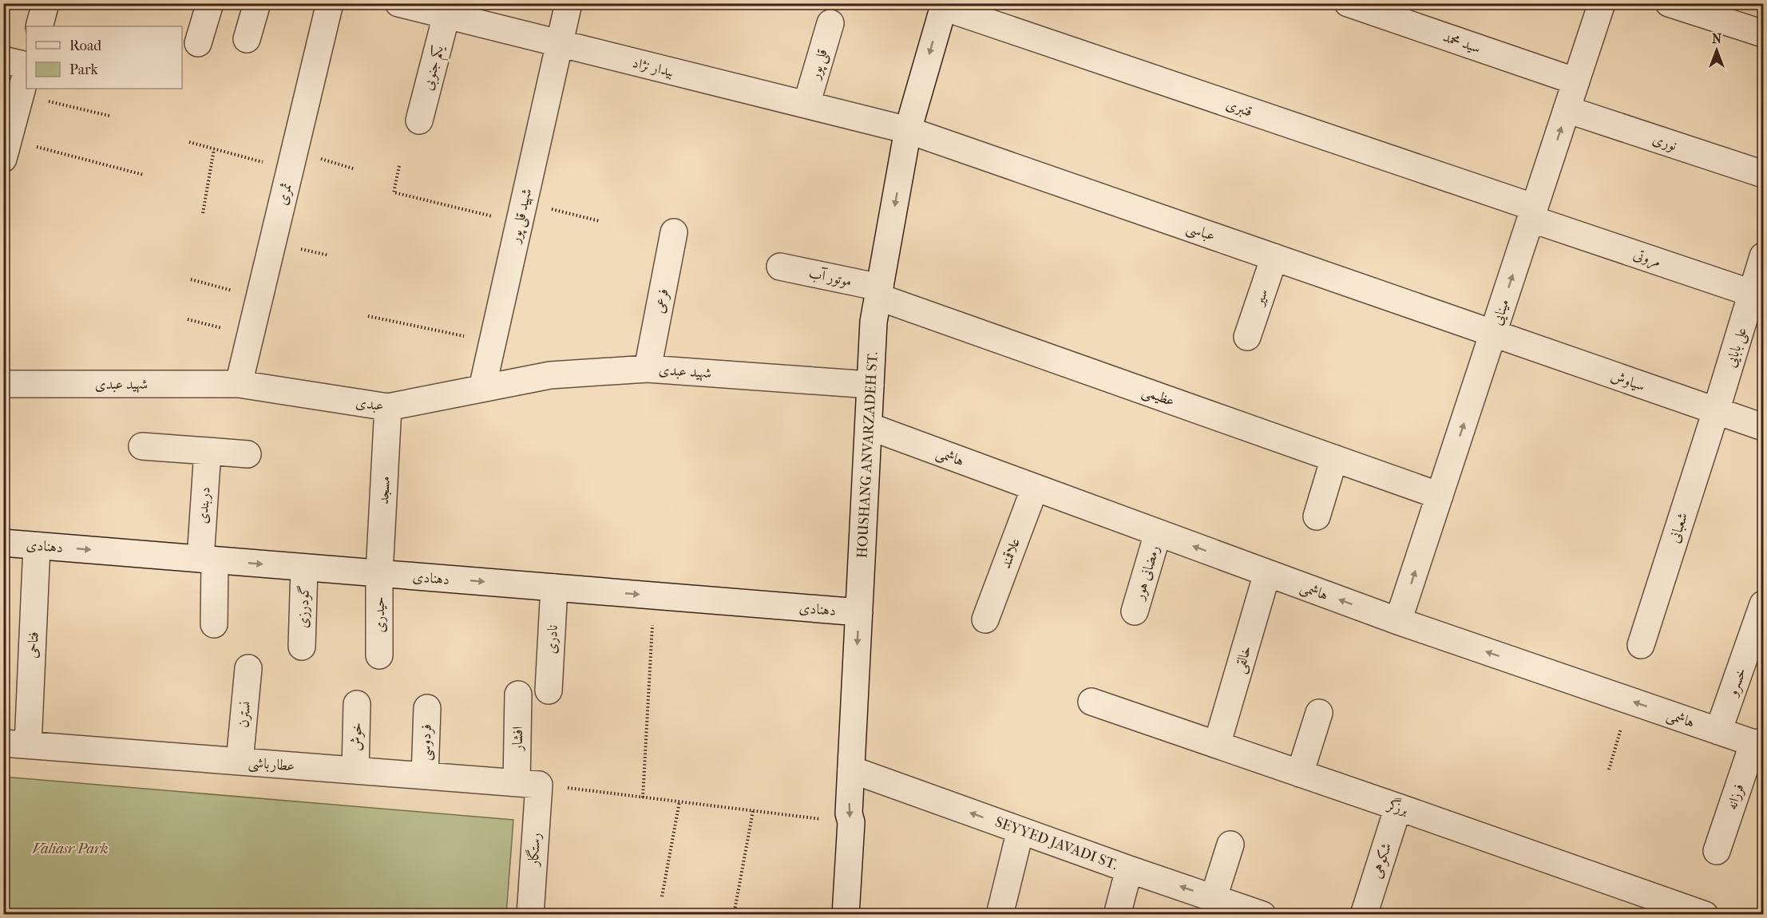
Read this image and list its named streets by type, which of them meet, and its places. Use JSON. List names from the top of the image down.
{
  "streets": {
    "street": [
      "سید محمد",
      "قلی پور",
      "بیدار نژاد",
      "یکم جنوبی",
      "قنبری",
      "نوری",
      "ثمری",
      "شهید قلی پور",
      "عباسی",
      "مروتی",
      "موتور آب",
      "سیر",
      "فرعی",
      "مینایی",
      "علی بابایی",
      "شهید عبدی",
      "سیاوش",
      "عظیمی",
      "عبدی",
      "HOUSHANG ANVARZADEH ST.",
      "هاشمی",
      "مسجد",
      "دربندی",
      "شعبانی",
      "دهنادی",
      "علاقمند",
      "رمضانی هور",
      "گودرزی",
      "حیدری",
      "نادری",
      "فتاحی",
      "خالقی",
      "خسرو",
      "نسترن",
      "خوش",
      "افشار",
      "فردوسی",
      "عطارباشی",
      "فرزانه",
      "برزگر",
      "SEYYED JAVADI ST.",
      "رستگار",
      "شکوهی"
    ]
  },
  "crossings": [
    ["سید محمد", "مینایی"],
    ["قلی پور", "بیدار نژاد"],
    ["بیدار نژاد", "یکم جنوبی"],
    ["بیدار نژاد", "شهید قلی پور"],
    ["بیدار نژاد", "عباسی"],
    ["بیدار نژاد", "HOUSHANG ANVARZADEH ST."],
    ["قنبری", "مروتی"],
    ["قنبری", "مینایی"],
    ["قنبری", "HOUSHANG ANVARZADEH ST."],
    ["نوری", "مینایی"],
    ["ثمری", "شهید عبدی"],
    ["ثمری", "عبدی"],
    ["شهید قلی پور", "شهید عبدی"],
    ["شهید قلی پور", "عبدی"],
    ["عباسی", "سیر"],
    ["عباسی", "مینایی"],
    ["عباسی", "سیاوش"],
    ["عباسی", "HOUSHANG ANVARZADEH ST."],
    ["مروتی", "مینایی"],
    ["مروتی", "علی بابایی"],
    ["موتور آب", "عظیمی"],
    ["موتور آب", "HOUSHANG ANVARZADEH ST."],
    ["فرعی", "شهید عبدی"],
    ["مینایی", "سیاوش"],
    ["مینایی", "عظیمی"],
    ["مینایی", "هاشمی"],
    ["علی بابایی", "سیاوش"],
    ["علی بابایی", "شعبانی"],
    ["شهید عبدی", "عبدی"],
    ["شهید عبدی", "HOUSHANG ANVARZADEH ST."],
    ["سیاوش", "شعبانی"],
    ["عظیمی", "HOUSHANG ANVARZADEH ST."],
    ["عبدی", "مسجد"],
    ["HOUSHANG ANVARZADEH ST.", "هاشمی"],
    ["HOUSHANG ANVARZADEH ST.", "دهنادی"],
    ["HOUSHANG ANVARZADEH ST.", "SEYYED JAVADI ST."],
    ["هاشمی", "علاقمند"],
    ["هاشمی", "رمضانی هور"],
    ["هاشمی", "خالقی"],
    ["هاشمی", "خسرو"],
    ["هاشمی", "فرزانه"],
    ["مسجد", "دهنادی"],
    ["مسجد", "حیدری"],
    ["دربندی", "دهنادی"],
    ["دهنادی", "گودرزی"],
    ["دهنادی", "حیدری"],
    ["دهنادی", "نادری"],
    ["دهنادی", "فتاحی"],
    ["فتاحی", "عطارباشی"],
    ["خالقی", "برزگر"],
    ["نسترن", "عطارباشی"],
    ["خوش", "عطارباشی"],
    ["افشار", "عطارباشی"],
    ["افشار", "رستگار"],
    ["فردوسی", "عطارباشی"],
    ["عطارباشی", "رستگار"],
    ["برزگر", "شکوهی"]
  ],
  "one_way": [
    "مینایی",
    "HOUSHANG ANVARZADEH ST.",
    "هاشمی",
    "دهنادی",
    "SEYYED JAVADI ST."
  ],
  "parks": ["Valiasr Park"],
  "legend": ["Road", "Park"],
  "north": "top"
}
